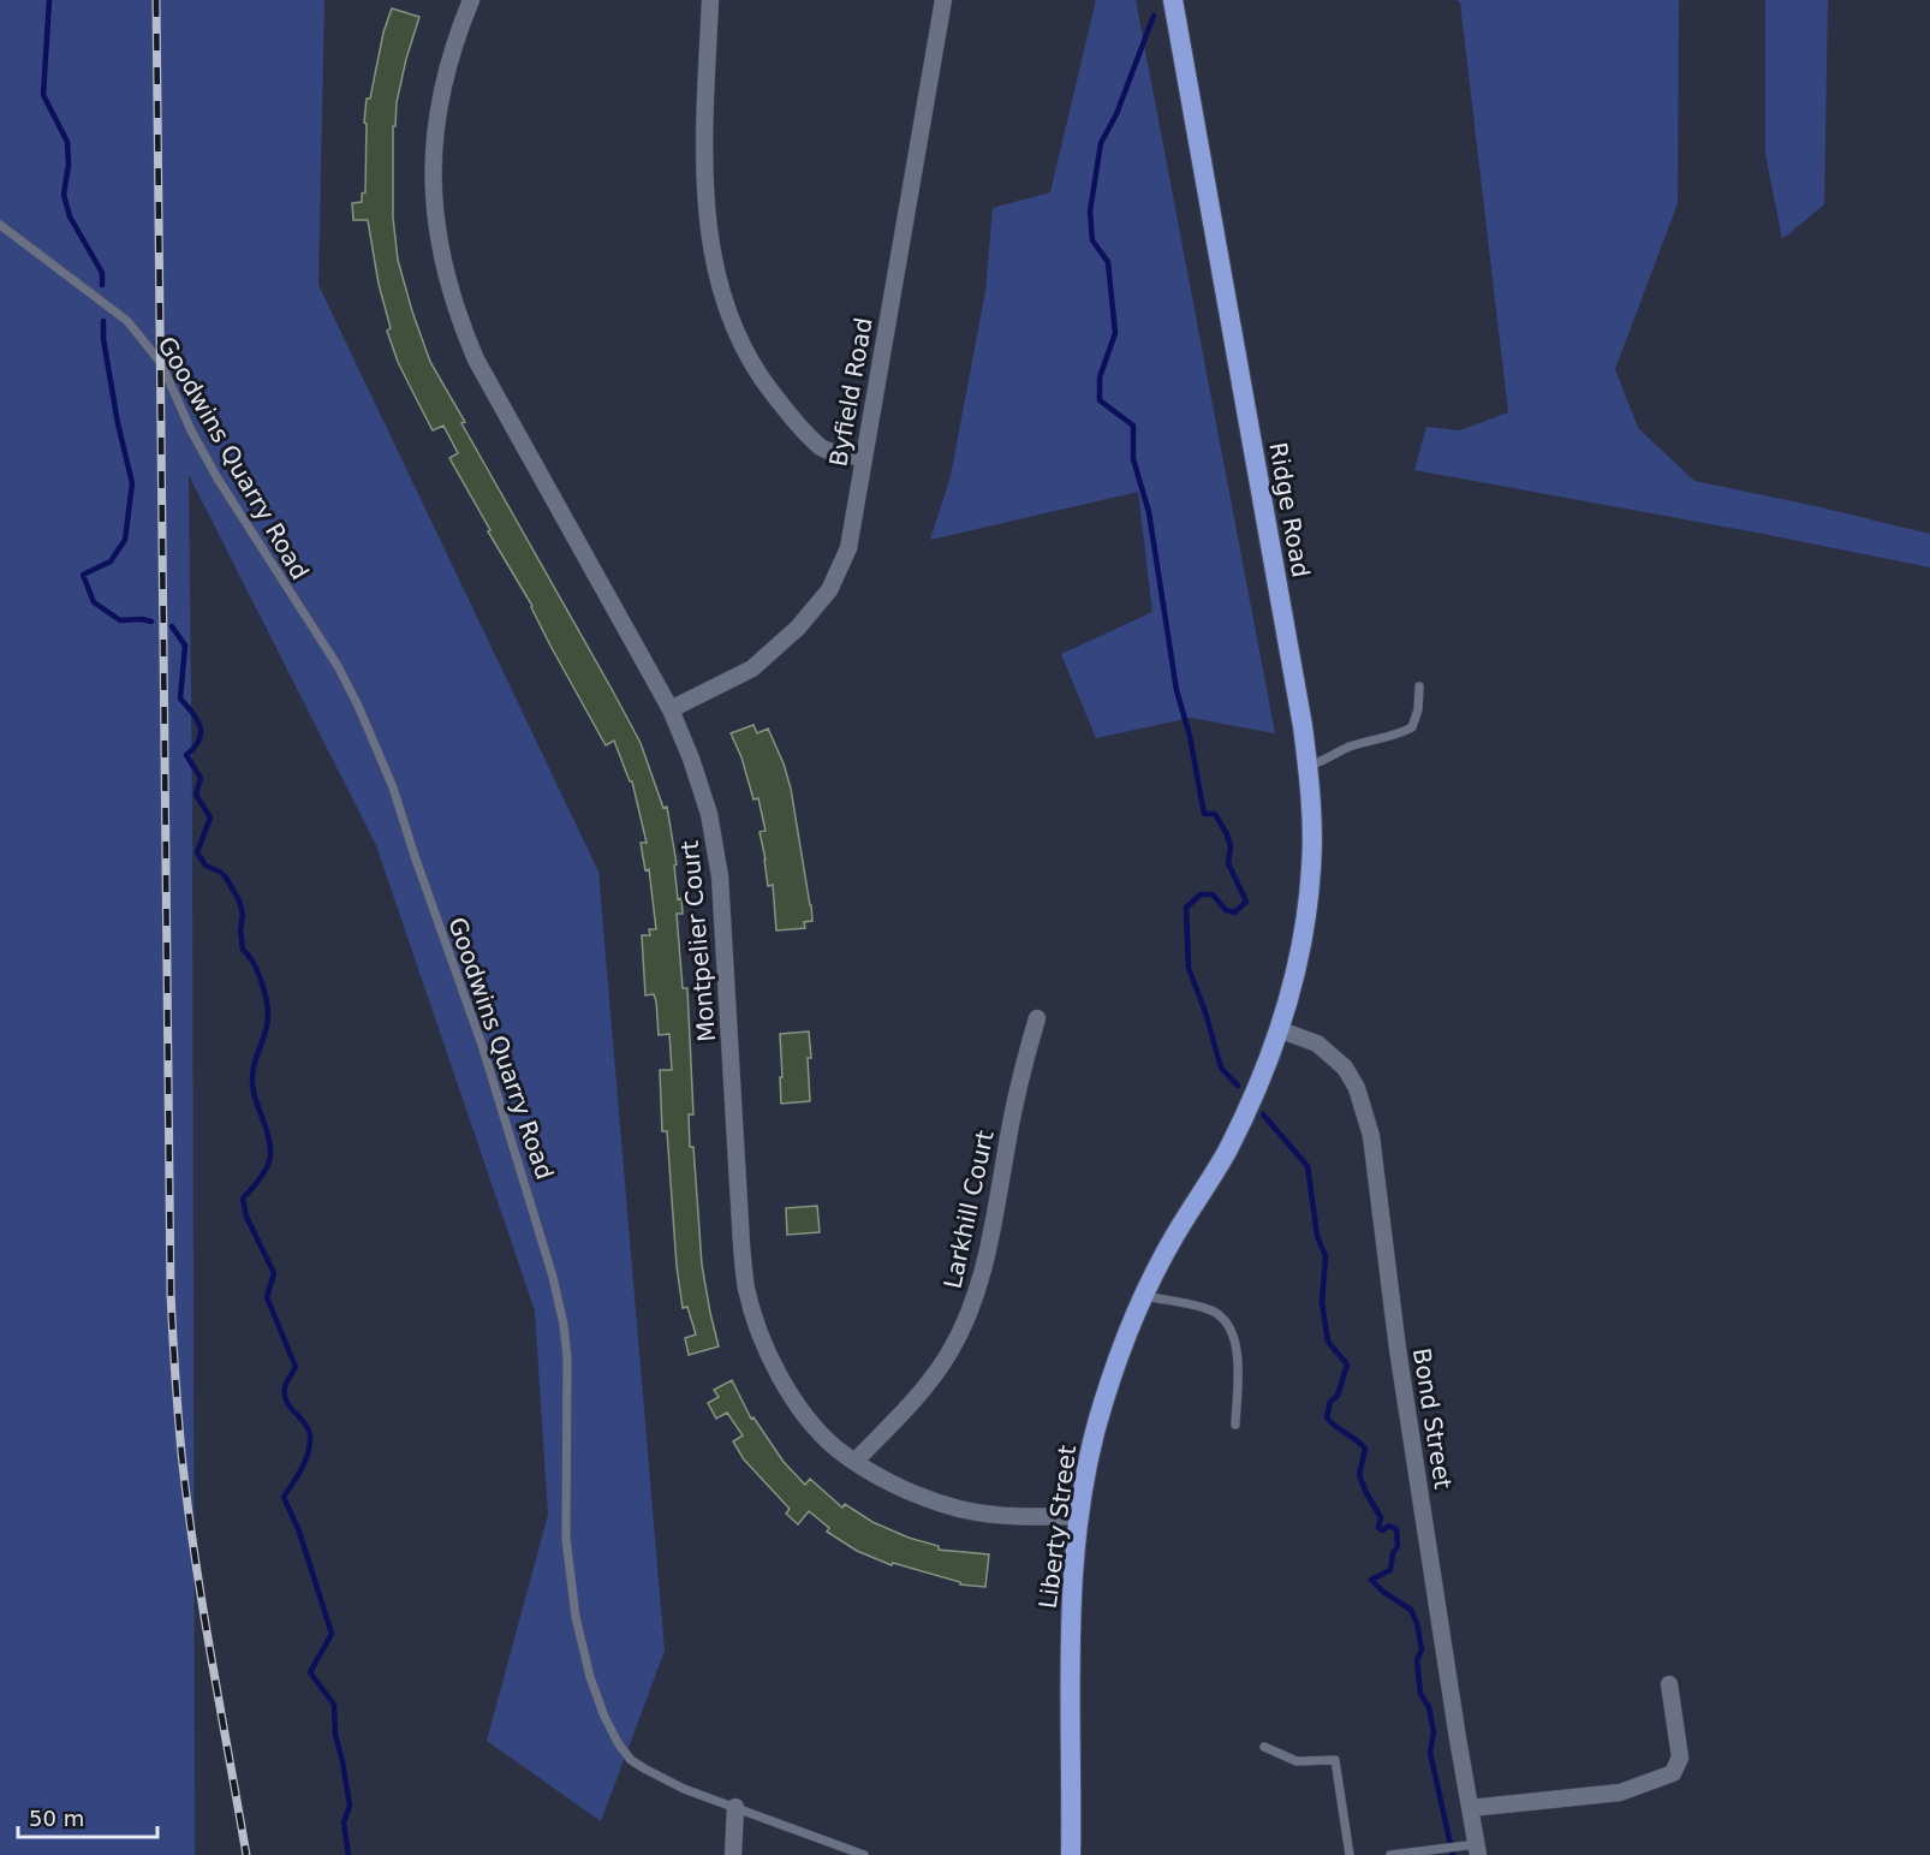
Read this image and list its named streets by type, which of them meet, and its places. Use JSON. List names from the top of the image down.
{
  "streets": {
    "highway": ["Ridge Road", "Liberty Street"],
    "street": [
      "Byfield Road",
      "Montpelier Court",
      "Larkhill Court",
      "Bond Street"
    ],
    "lane": ["Goodwins Quarry Road"]
  },
  "crossings": [
    ["Byfield Road", "Montpelier Court"],
    ["Ridge Road", "Bond Street"],
    ["Ridge Road", "Liberty Street"],
    ["Montpelier Court", "Larkhill Court"],
    ["Montpelier Court", "Liberty Street"],
    ["Bond Street", "Liberty Street"]
  ],
  "scale_bar": "50 m"
}
